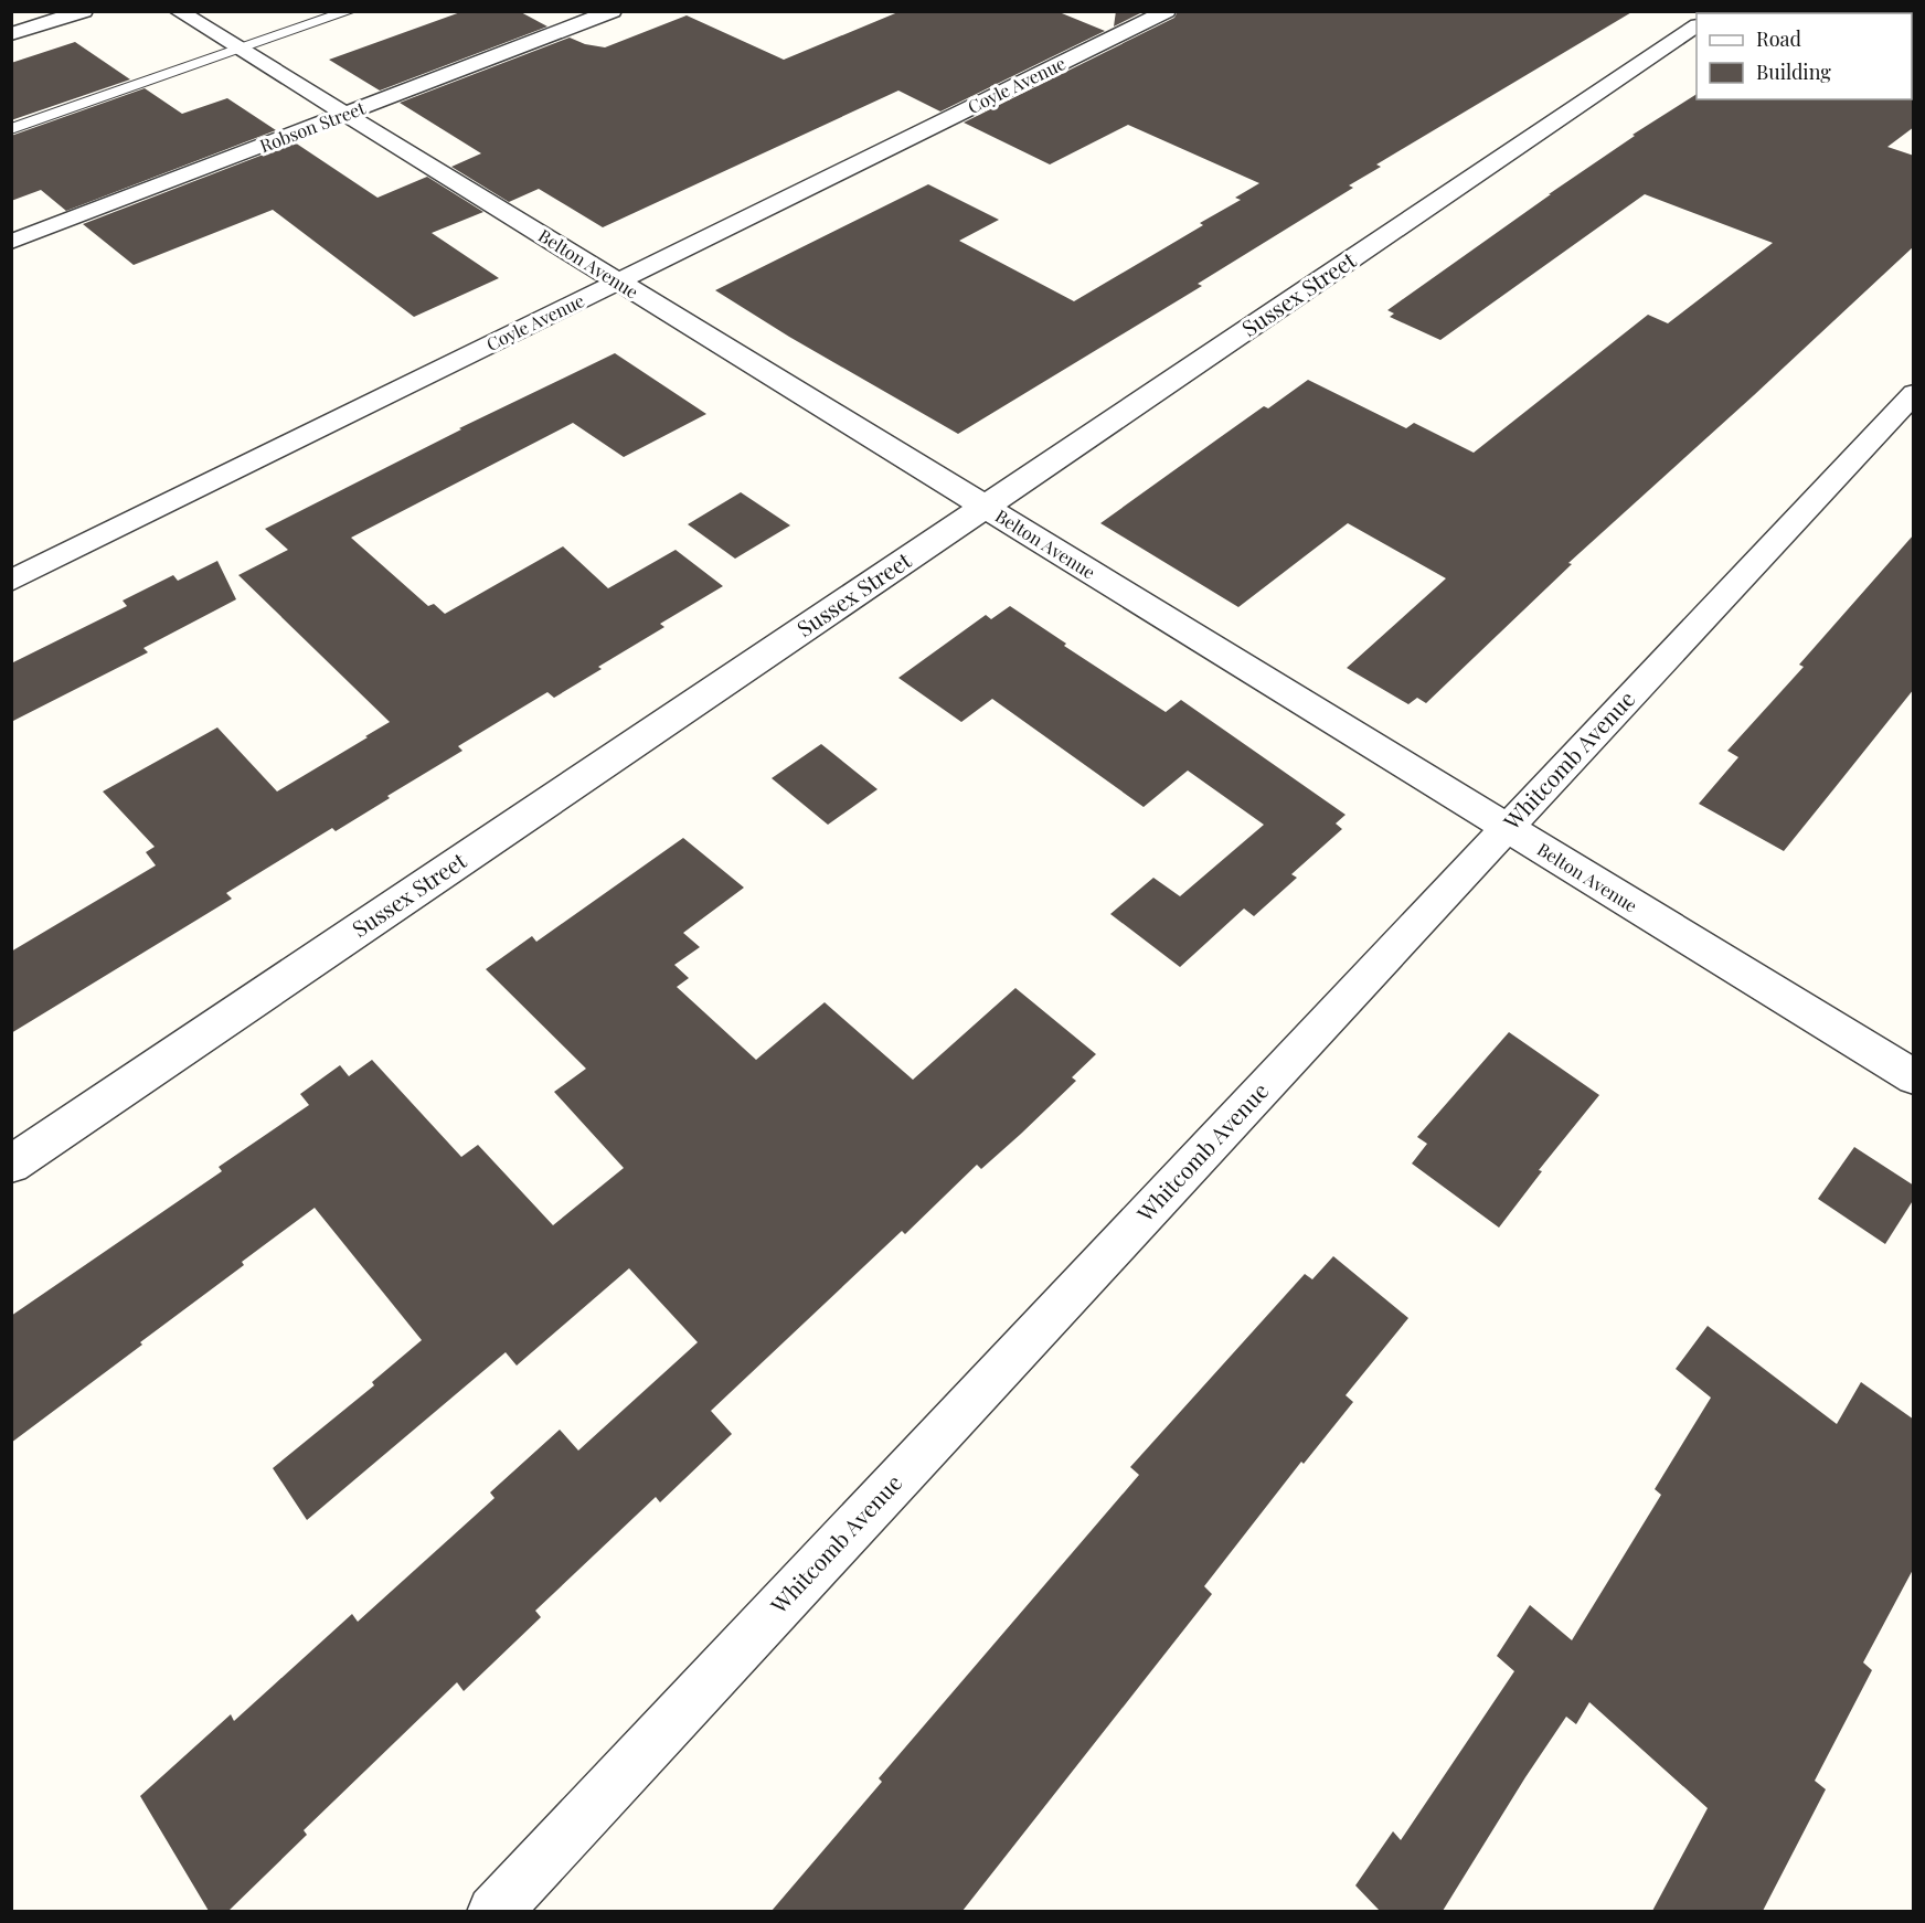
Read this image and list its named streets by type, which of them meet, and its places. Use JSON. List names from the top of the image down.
{
  "streets": {
    "street": [
      "Coyle Avenue",
      "Robson Street",
      "Belton Avenue",
      "Sussex Street",
      "Whitcomb Avenue"
    ]
  },
  "crossings": [
    ["Coyle Avenue", "Belton Avenue"],
    ["Robson Street", "Belton Avenue"],
    ["Belton Avenue", "Sussex Street"],
    ["Belton Avenue", "Whitcomb Avenue"]
  ],
  "legend": ["Road", "Building"]
}
